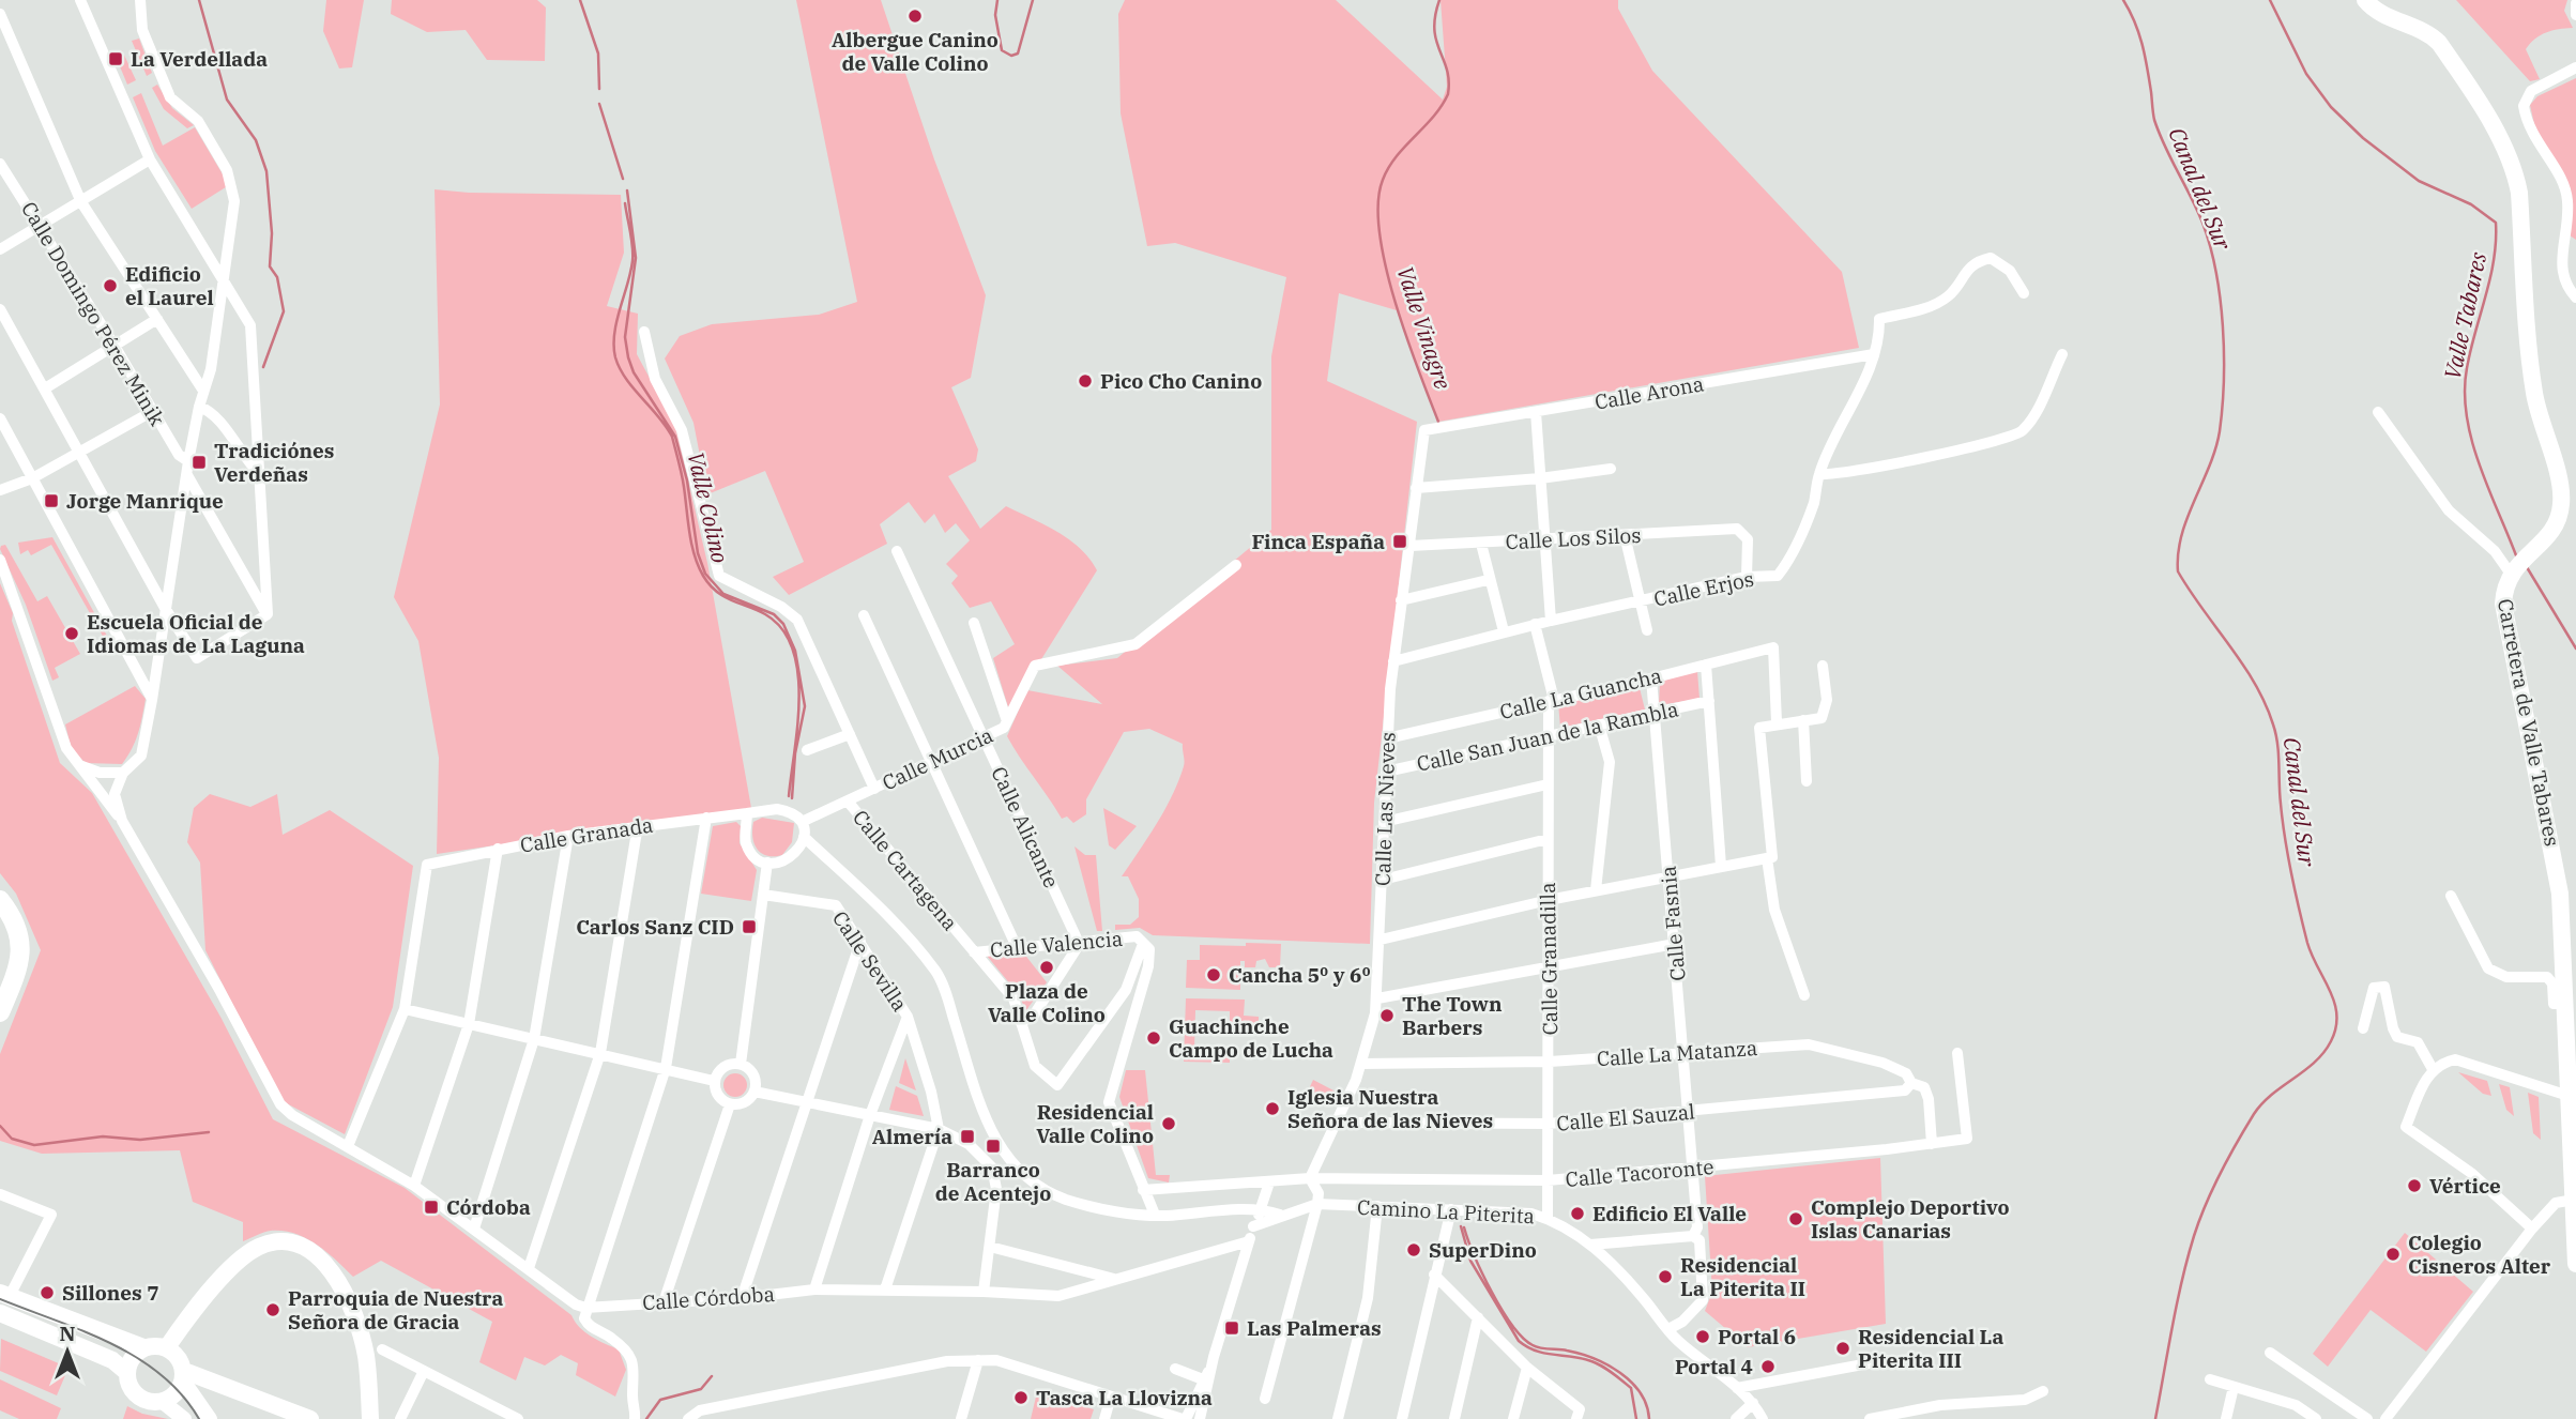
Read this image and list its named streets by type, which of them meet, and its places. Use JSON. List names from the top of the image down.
{
  "streets": {
    "main road": ["Carretera de Valle Tabares"],
    "street": [
      "Calle Domingo Pérez Minik",
      "Calle Arona",
      "Calle Los Silos",
      "Calle Erjos",
      "Calle La Guancha",
      "Calle San Juan de la Rambla",
      "Calle Murcia",
      "Calle Las Nieves",
      "Calle Alicante",
      "Calle Granada",
      "Calle Cartagena",
      "Calle Fasnia",
      "Calle Valencia",
      "Calle Granadilla",
      "Calle Sevilla",
      "Calle La Matanza",
      "Calle El Sauzal",
      "Calle Tacoronte",
      "Camino La Piterita",
      "Calle Córdoba"
    ]
  },
  "crossings": [
    ["Calle Arona", "Calle Erjos"],
    ["Calle Arona", "Calle Las Nieves"],
    ["Calle Los Silos", "Calle Erjos"],
    ["Calle Los Silos", "Calle Las Nieves"],
    ["Calle Erjos", "Calle Las Nieves"],
    ["Calle Erjos", "Calle Granadilla"],
    ["Calle La Guancha", "Calle Las Nieves"],
    ["Calle La Guancha", "Calle Fasnia"],
    ["Calle La Guancha", "Calle Granadilla"],
    ["Calle San Juan de la Rambla", "Calle Las Nieves"],
    ["Calle San Juan de la Rambla", "Calle Fasnia"],
    ["Calle San Juan de la Rambla", "Calle Granadilla"],
    ["Calle Murcia", "Calle Alicante"],
    ["Calle Murcia", "Calle Granada"],
    ["Calle Murcia", "Calle Cartagena"],
    ["Calle Las Nieves", "Calle La Matanza"],
    ["Calle Las Nieves", "Calle El Sauzal"],
    ["Calle Las Nieves", "Calle Tacoronte"],
    ["Calle Alicante", "Calle Valencia"],
    ["Calle Cartagena", "Calle Valencia"],
    ["Calle Fasnia", "Calle La Matanza"],
    ["Calle Fasnia", "Calle El Sauzal"],
    ["Calle Fasnia", "Calle Tacoronte"],
    ["Calle Fasnia", "Camino La Piterita"],
    ["Calle Valencia", "Calle Tacoronte"],
    ["Calle Granadilla", "Calle La Matanza"],
    ["Calle Granadilla", "Calle El Sauzal"],
    ["Calle Granadilla", "Calle Tacoronte"],
    ["Calle Granadilla", "Camino La Piterita"],
    ["Calle La Matanza", "Calle El Sauzal"],
    ["Calle La Matanza", "Calle Tacoronte"]
  ],
  "water": [
    "Canal del Sur",
    "Valle Tabares",
    "Valle Vinagre",
    "Valle Colino"
  ],
  "places": {
    "other": [
      "Albergue Canino de Valle Colino",
      "Edificio el Laurel",
      "Pico Cho Canino",
      "Escuela Oficial de Idiomas de La Laguna",
      "Plaza de Valle Colino",
      "Cancha 5º y 6º",
      "The Town Barbers",
      "Guachinche Campo de Lucha",
      "Iglesia Nuestra Señora de las Nieves",
      "Residencial Valle Colino",
      "Vértice",
      "Edificio El Valle",
      "Complejo Deportivo Islas Canarias",
      "SuperDino",
      "Colegio Cisneros Alter",
      "Residencial La Piterita II",
      "Sillones 7",
      "Parroquia de Nuestra Señora de Gracia",
      "Portal 6",
      "Residencial La Piterita III",
      "Portal 4",
      "Tasca La Llovizna"
    ],
    "transit": [
      "La Verdellada",
      "Tradiciónes Verdeñas",
      "Jorge Manrique",
      "Finca España",
      "Carlos Sanz CID",
      "Almería",
      "Barranco de Acentejo",
      "Córdoba",
      "Las Palmeras"
    ]
  },
  "north": "top"
}
